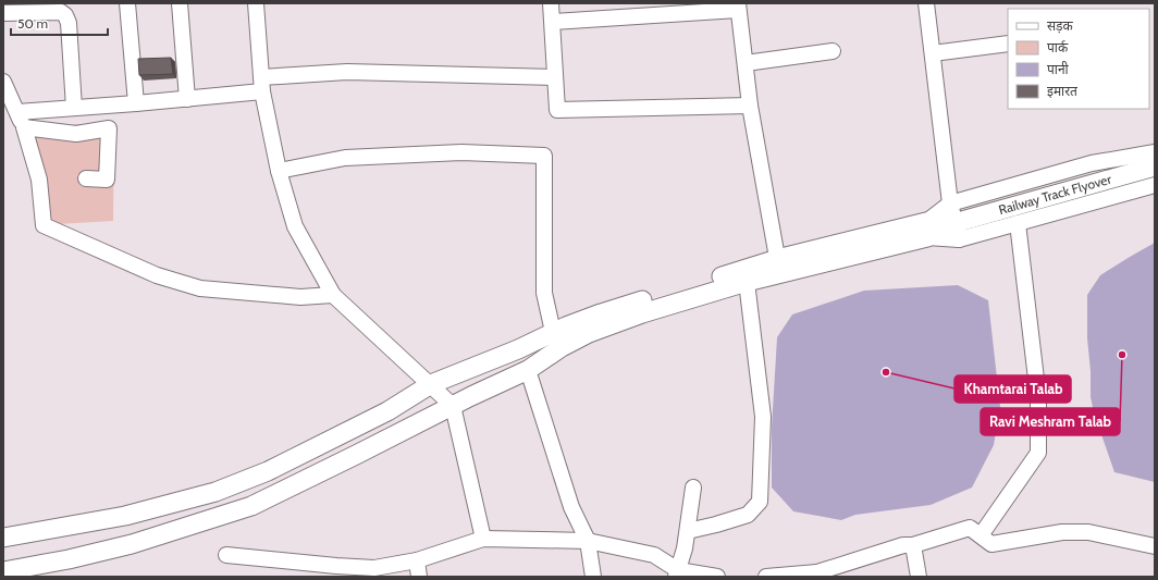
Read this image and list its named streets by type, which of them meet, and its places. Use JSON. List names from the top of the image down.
{
  "streets": {
    "main road": ["Railway Track Flyover"]
  },
  "places": ["Ravi Meshram Talab", "Khamtarai Talab"],
  "legend": [
    "सड़क",
    "पार्क",
    "पानी",
    "इमारत"
  ],
  "scale_bar": "50 m"
}
